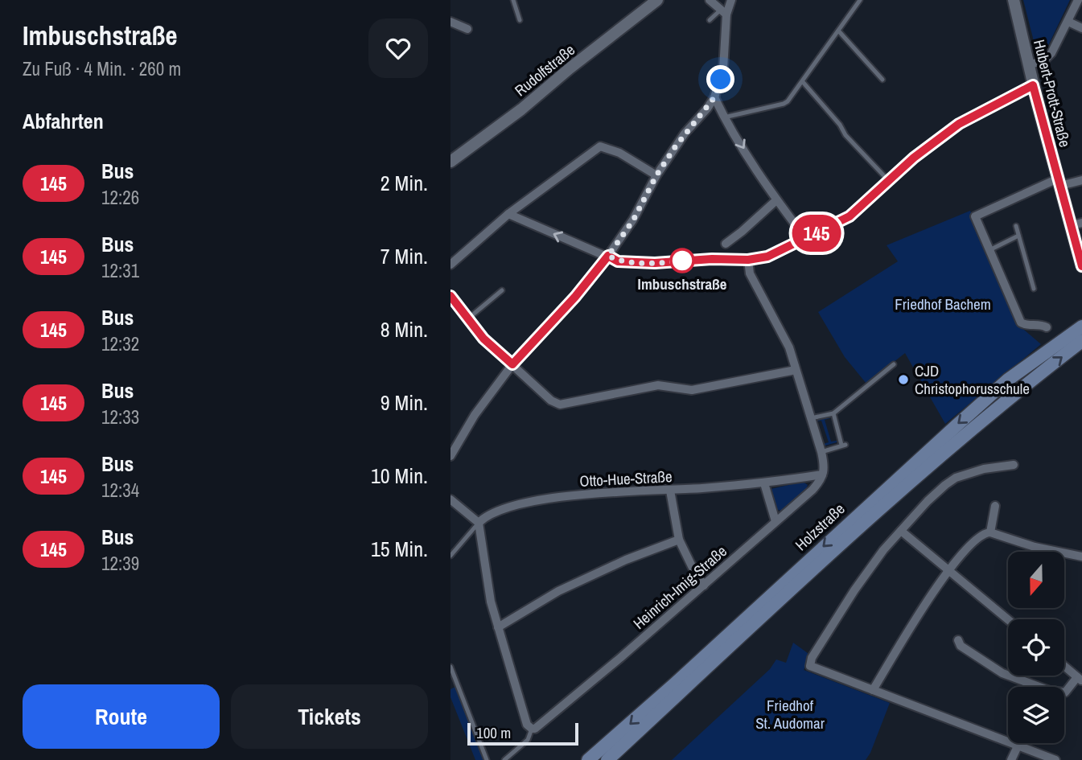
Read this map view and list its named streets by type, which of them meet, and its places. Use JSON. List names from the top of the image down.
{
  "streets": {
    "main road": ["Holzstraße"],
    "street": [
      "Rudolfstraße",
      "Hubert-Prott-Straße",
      "Otto-Hue-Straße",
      "Heinrich-Imig-Straße"
    ]
  },
  "crossings": [
    ["Otto-Hue-Straße", "Heinrich-Imig-Straße"]
  ],
  "parks": ["Friedhof Bachem", "Friedhof St. Audomar"],
  "places": ["Imbuschstraße", "CJD Christophorusschule"],
  "lines": ["bus line 145"],
  "scale_bar": "100 m",
  "north": "bottom",
  "page": {
    "heading": [
      ["Imbuschstraße", "Zu Fuß · 4 Min. · 260 m"],
      "Abfahrten"
    ],
    "on_map": "145",
    "list": [
      {
        "mark": "145",
        "name": "Bus",
        "note": "12:26",
        "value": "2 Min."
      },
      {
        "mark": "145",
        "name": "Bus",
        "note": "12:31",
        "value": "7 Min."
      },
      {
        "mark": "145",
        "name": "Bus",
        "note": "12:32",
        "value": "8 Min."
      },
      {
        "mark": "145",
        "name": "Bus",
        "note": "12:33",
        "value": "9 Min."
      },
      {
        "mark": "145",
        "name": "Bus",
        "note": "12:34",
        "value": "10 Min."
      },
      {
        "mark": "145",
        "name": "Bus",
        "note": "12:39",
        "value": "15 Min."
      }
    ],
    "buttons": ["Route", "Tickets"],
    "scale": "100 m"
  }
}
